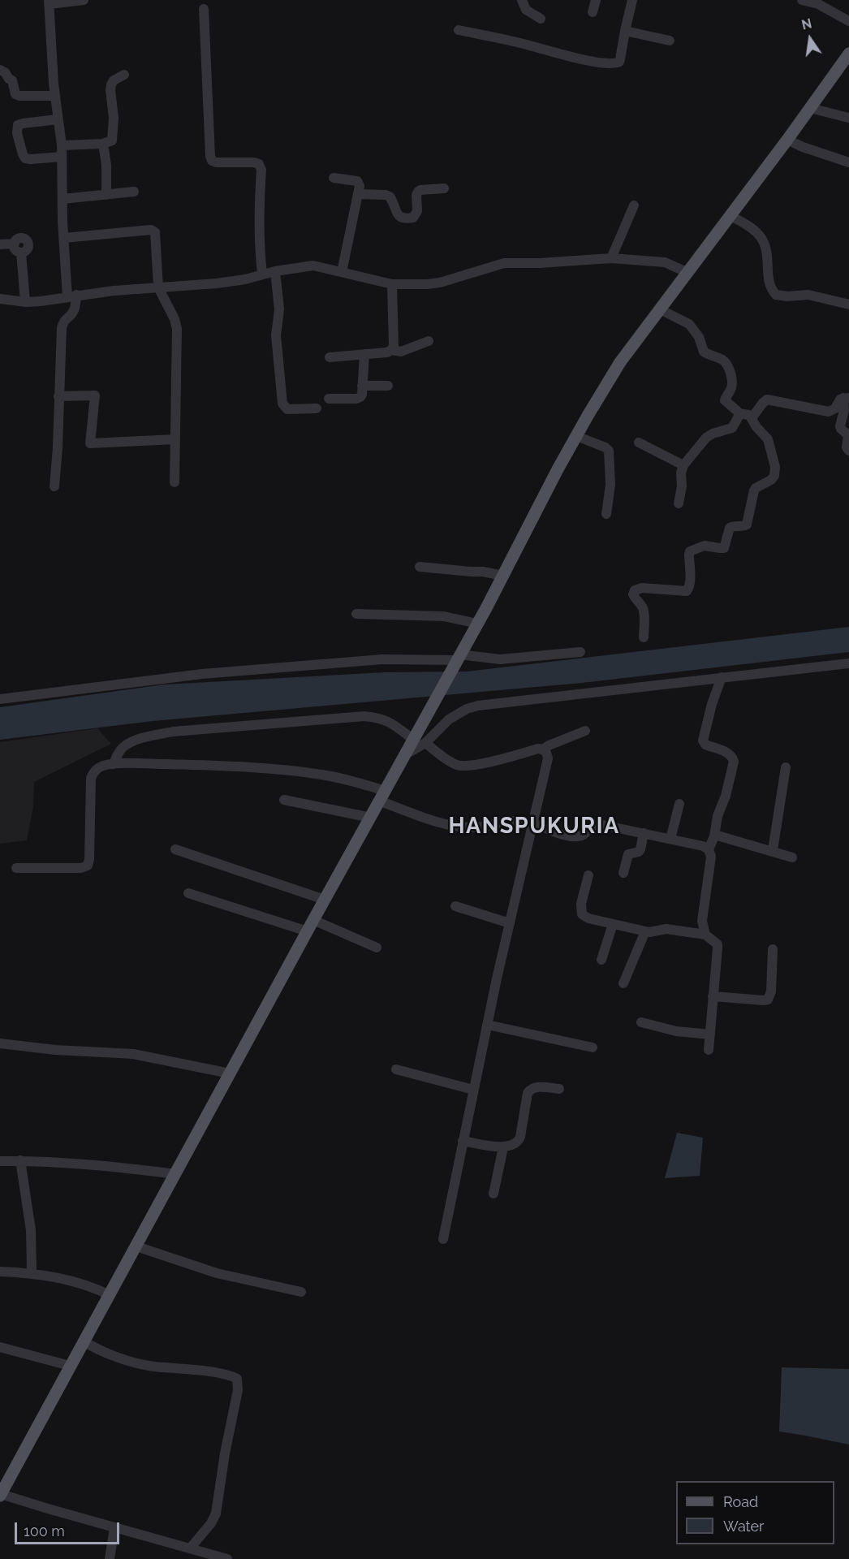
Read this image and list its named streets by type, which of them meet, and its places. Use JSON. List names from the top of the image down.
{
  "districts": ["HANSPUKURIA"],
  "legend": ["Road", "Water"],
  "scale_bar": "100 m",
  "north": "top"
}
